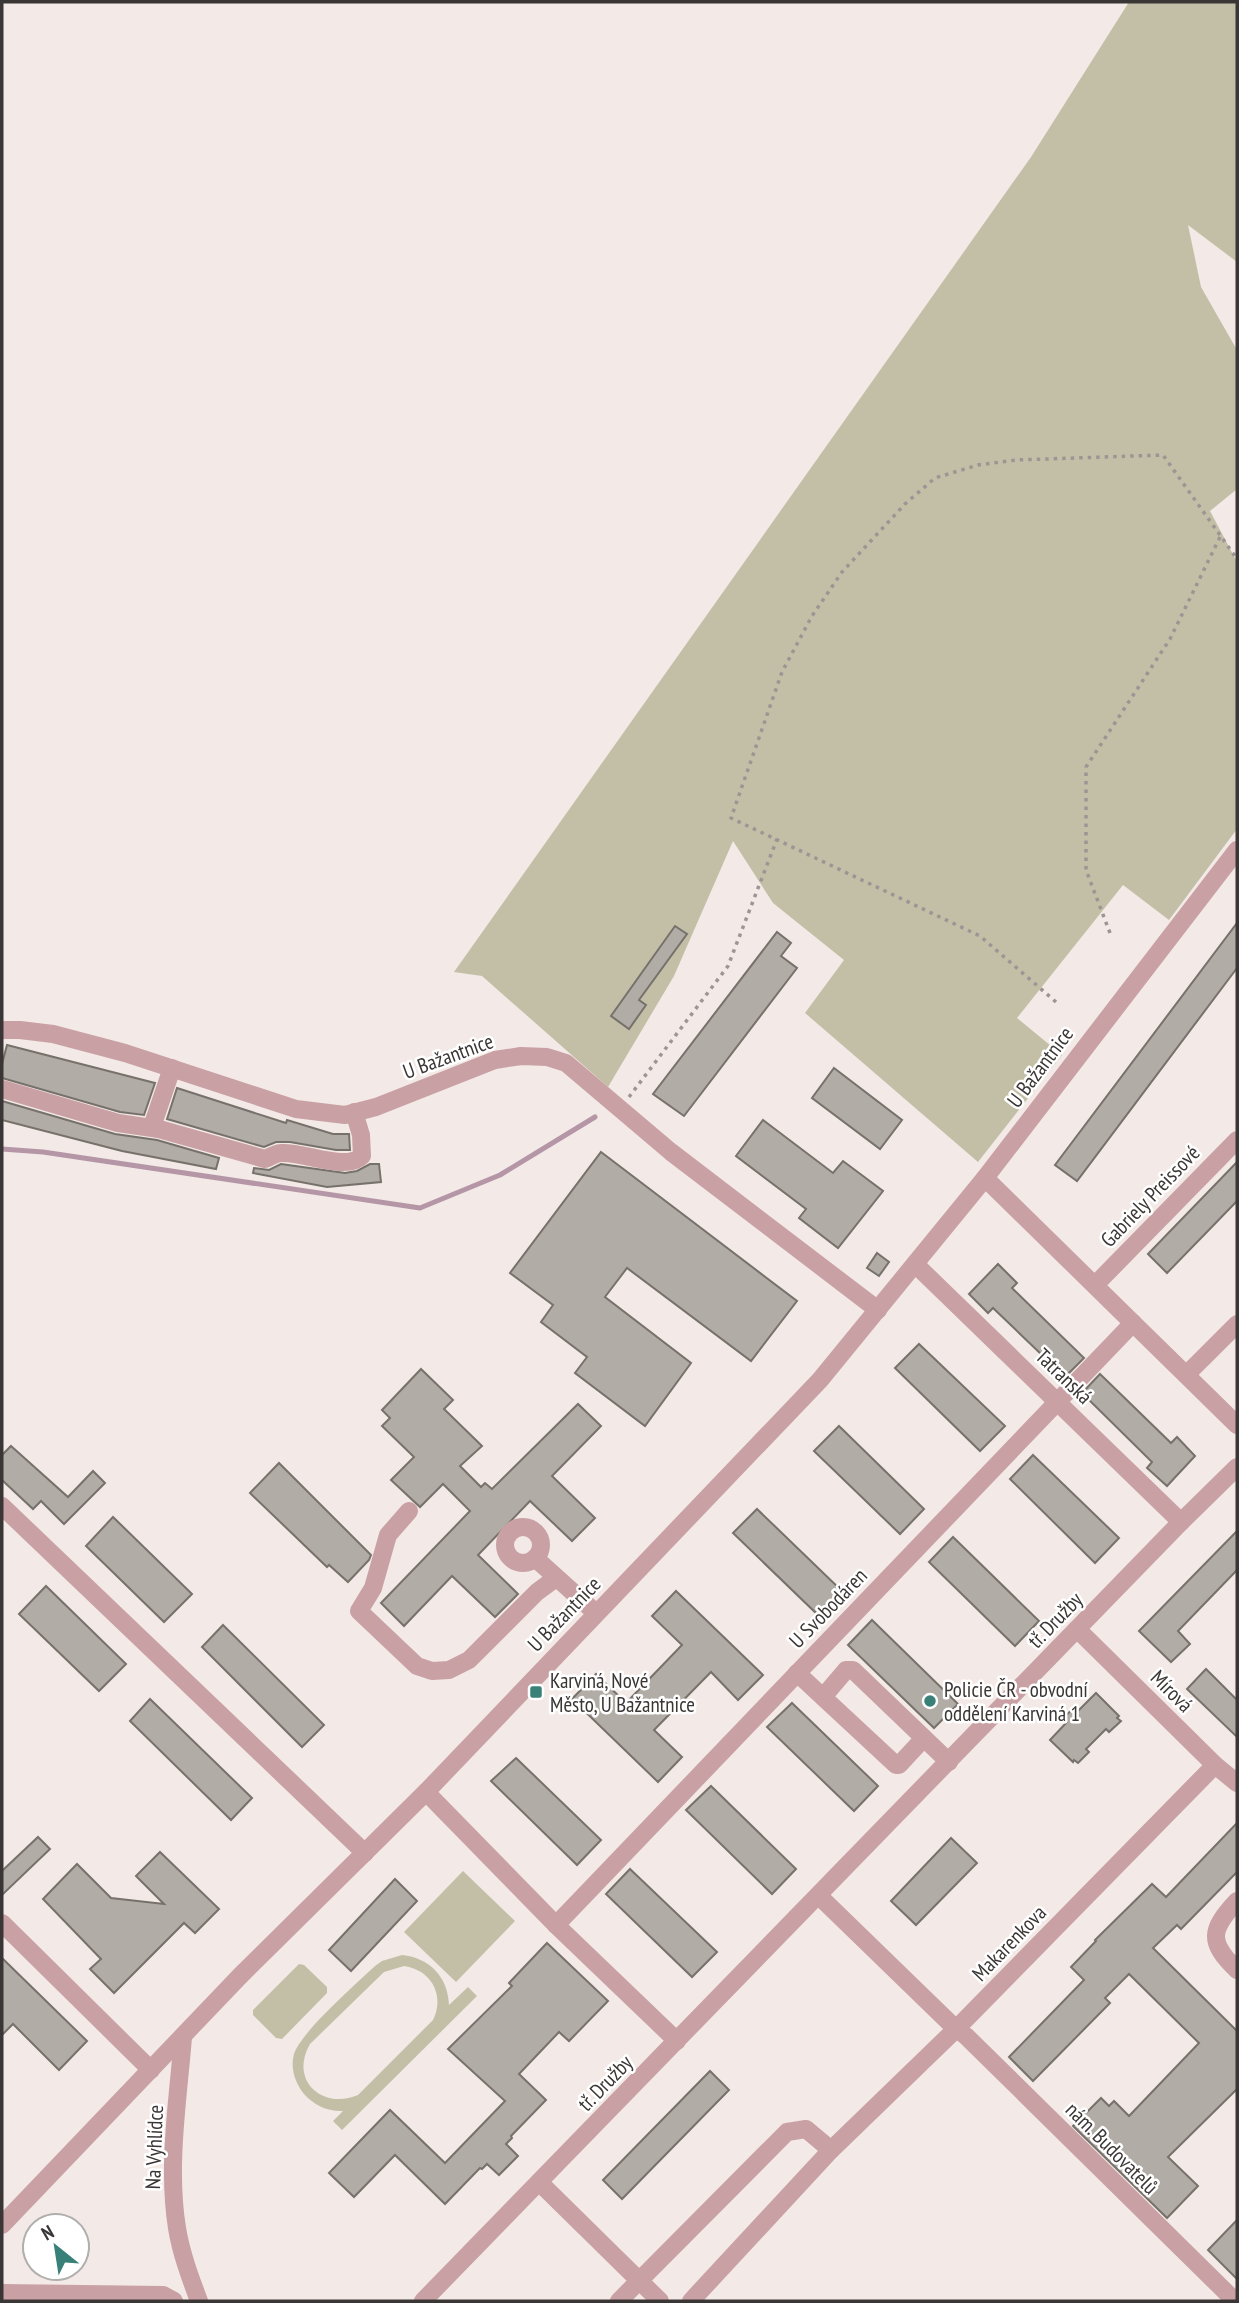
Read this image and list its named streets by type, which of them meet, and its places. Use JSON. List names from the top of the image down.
{
  "streets": {
    "street": [
      "U Bažantnice",
      "Gabriely Preissové",
      "Tatranská",
      "U Svobodáren",
      "tř. Družby",
      "Mírová",
      "Makarenkova",
      "Na Vyhlídce",
      "nám. Budovatelů"
    ]
  },
  "crossings": [
    ["U Bažantnice", "Tatranská"],
    ["U Bažantnice", "Na Vyhlídce"],
    ["Tatranská", "U Svobodáren"],
    ["Tatranská", "tř. Družby"],
    ["tř. Družby", "Mírová"],
    ["Mírová", "Makarenkova"],
    ["Makarenkova", "nám. Budovatelů"]
  ],
  "places": {
    "transit": ["Karviná, Nové Město, U Bažantnice"],
    "other": ["Policie ČR - obvodní oddělení Karviná 1"]
  },
  "north": "top left"
}
